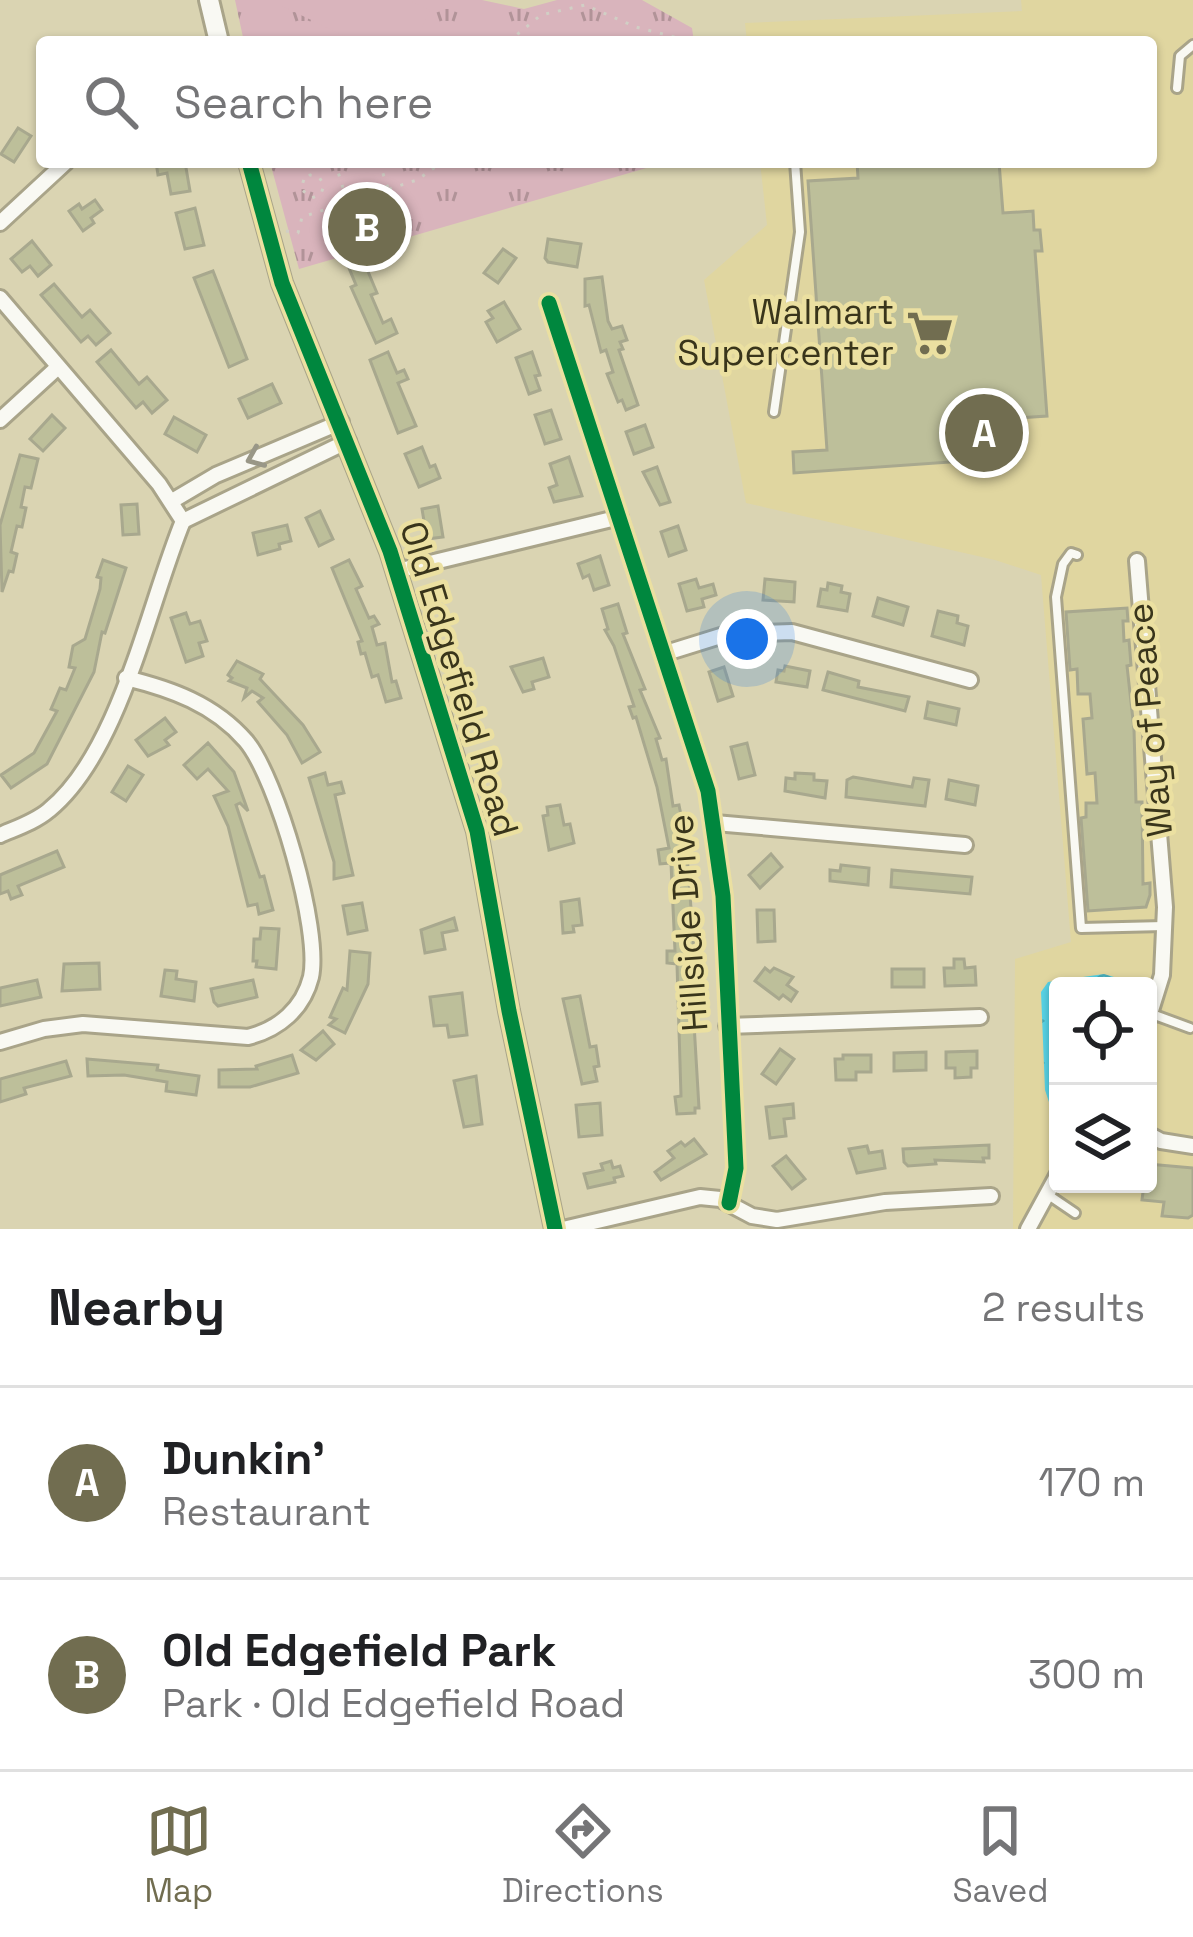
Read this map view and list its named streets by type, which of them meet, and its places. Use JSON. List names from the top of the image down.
{
  "streets": {
    "street": ["Old Edgefield Road", "Way of Peace", "Hillside Drive"]
  },
  "places": {
    "supermarket": ["Walmart Supercenter"]
  },
  "page": {
    "search": "Search here",
    "pins": ["B", "A"],
    "heading": ["Nearby", "2 results"],
    "list": [
      {
        "mark": "A",
        "name": "Dunkin'",
        "note": "Restaurant",
        "value": "170 m"
      },
      {
        "mark": "B",
        "name": "Old Edgefield Park",
        "note": "Park · Old Edgefield Road",
        "value": "300 m"
      }
    ],
    "nav": ["Map", "Directions", "Saved"]
  }
}
